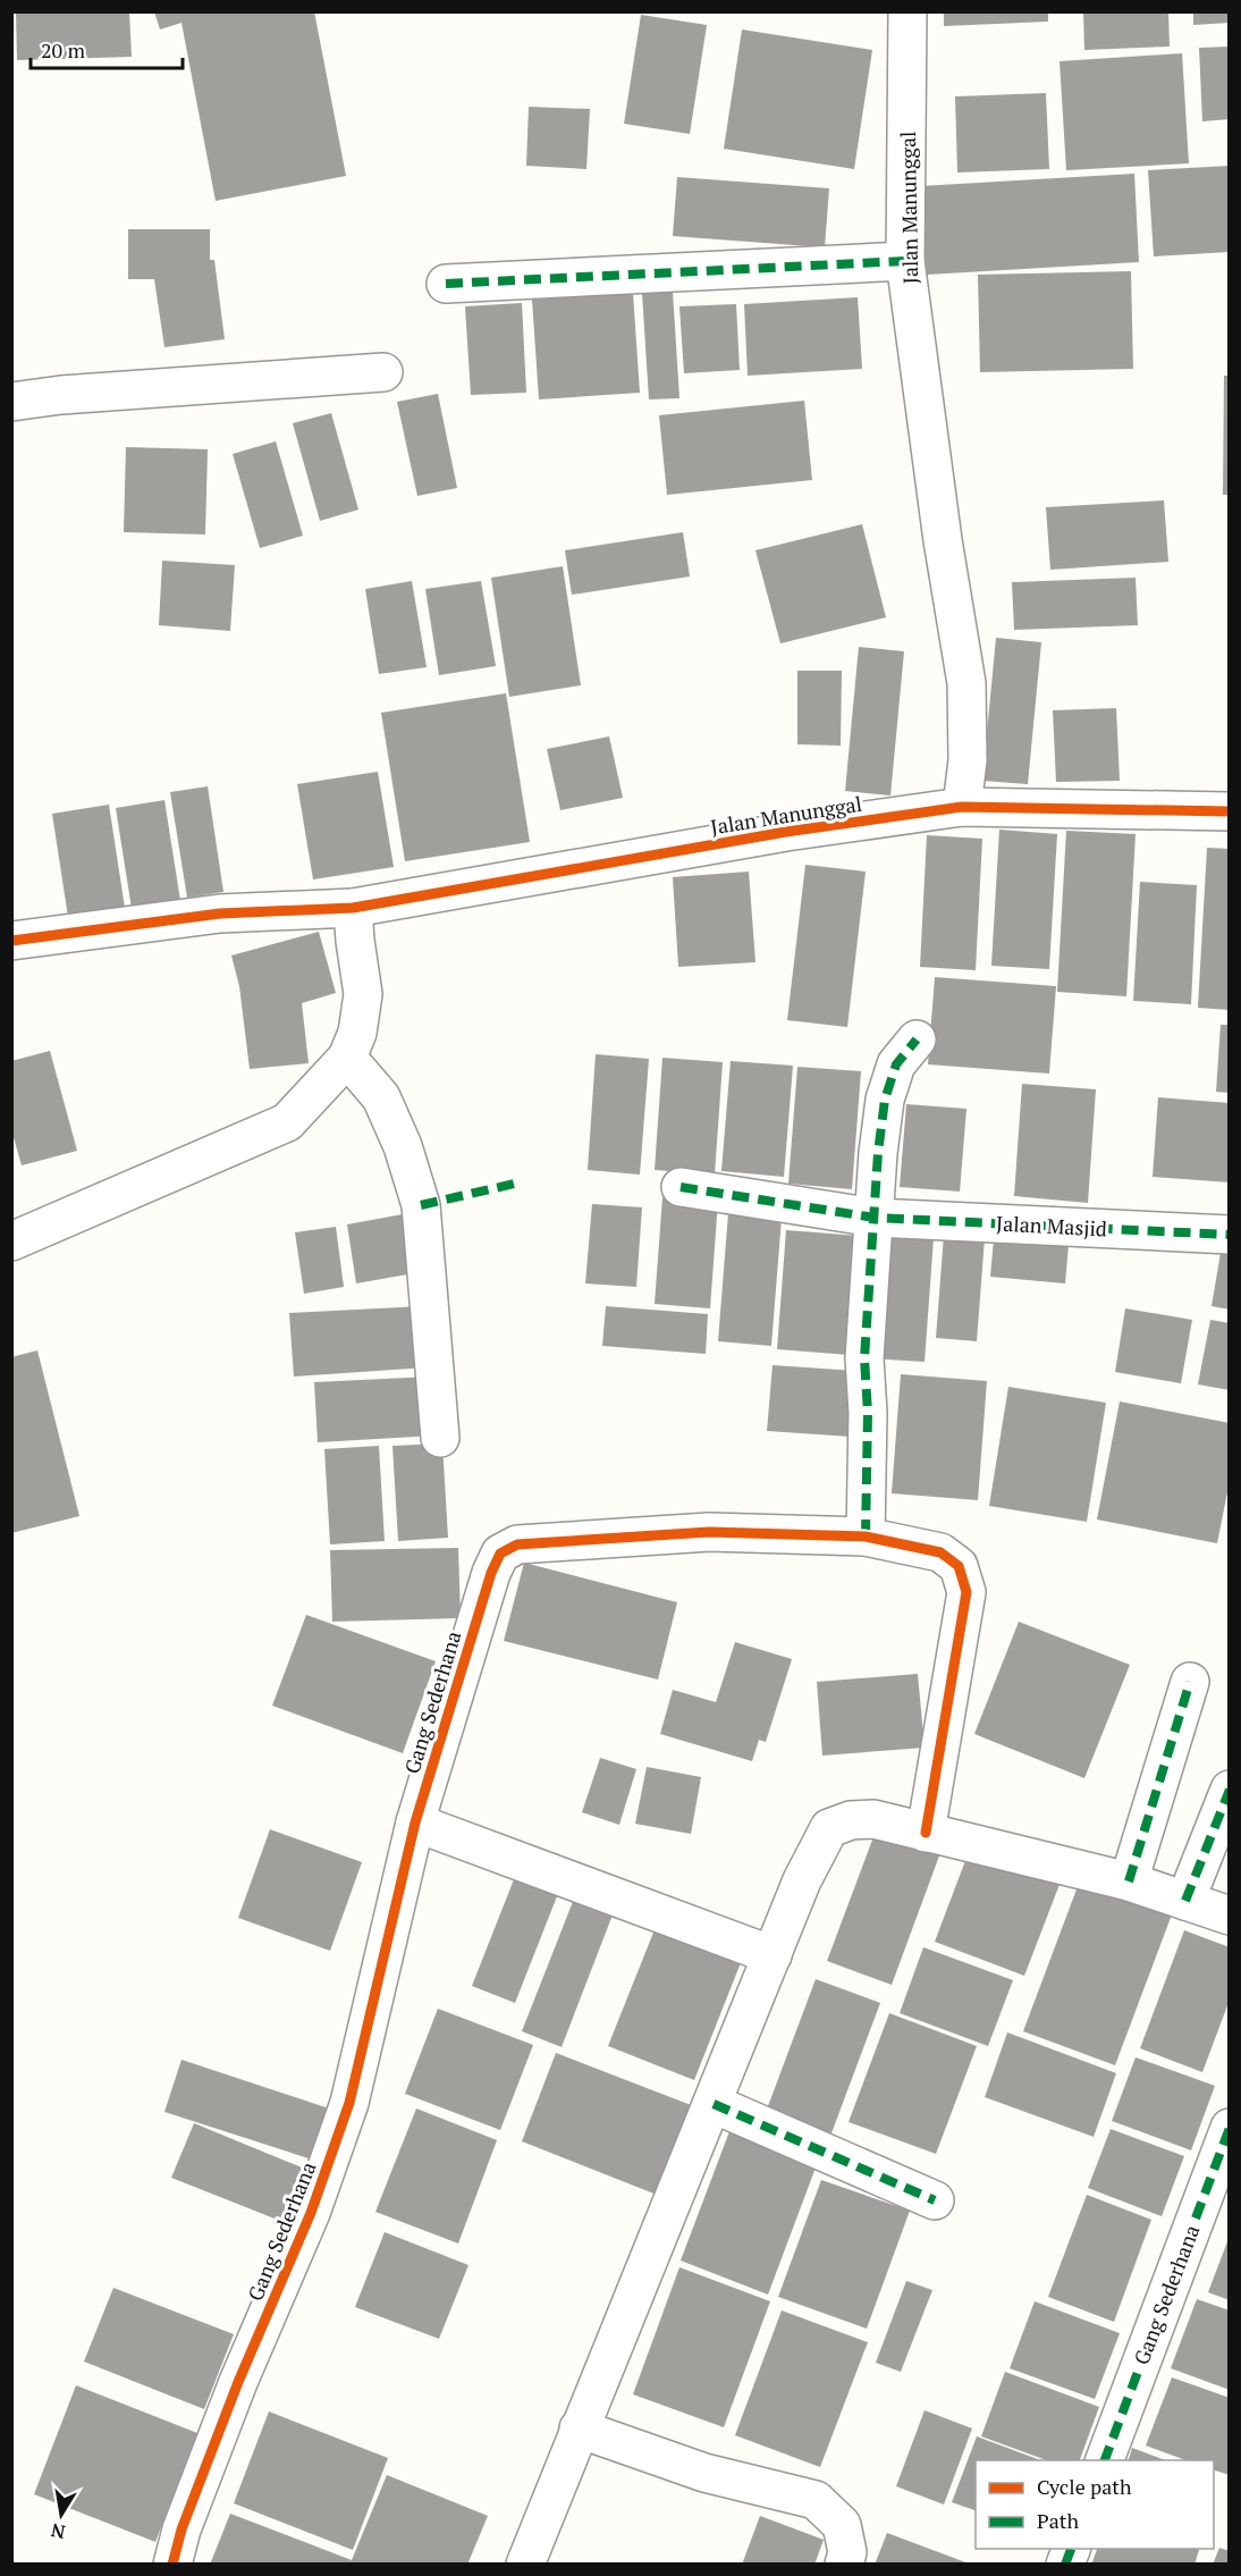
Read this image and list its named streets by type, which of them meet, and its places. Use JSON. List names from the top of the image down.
{
  "streets": {
    "street": ["Jalan Manunggal", "Jalan Masjid", "Gang Sederhana"]
  },
  "legend": ["Cycle path", "Path"],
  "scale_bar": "20 m",
  "north": "bottom"
}
